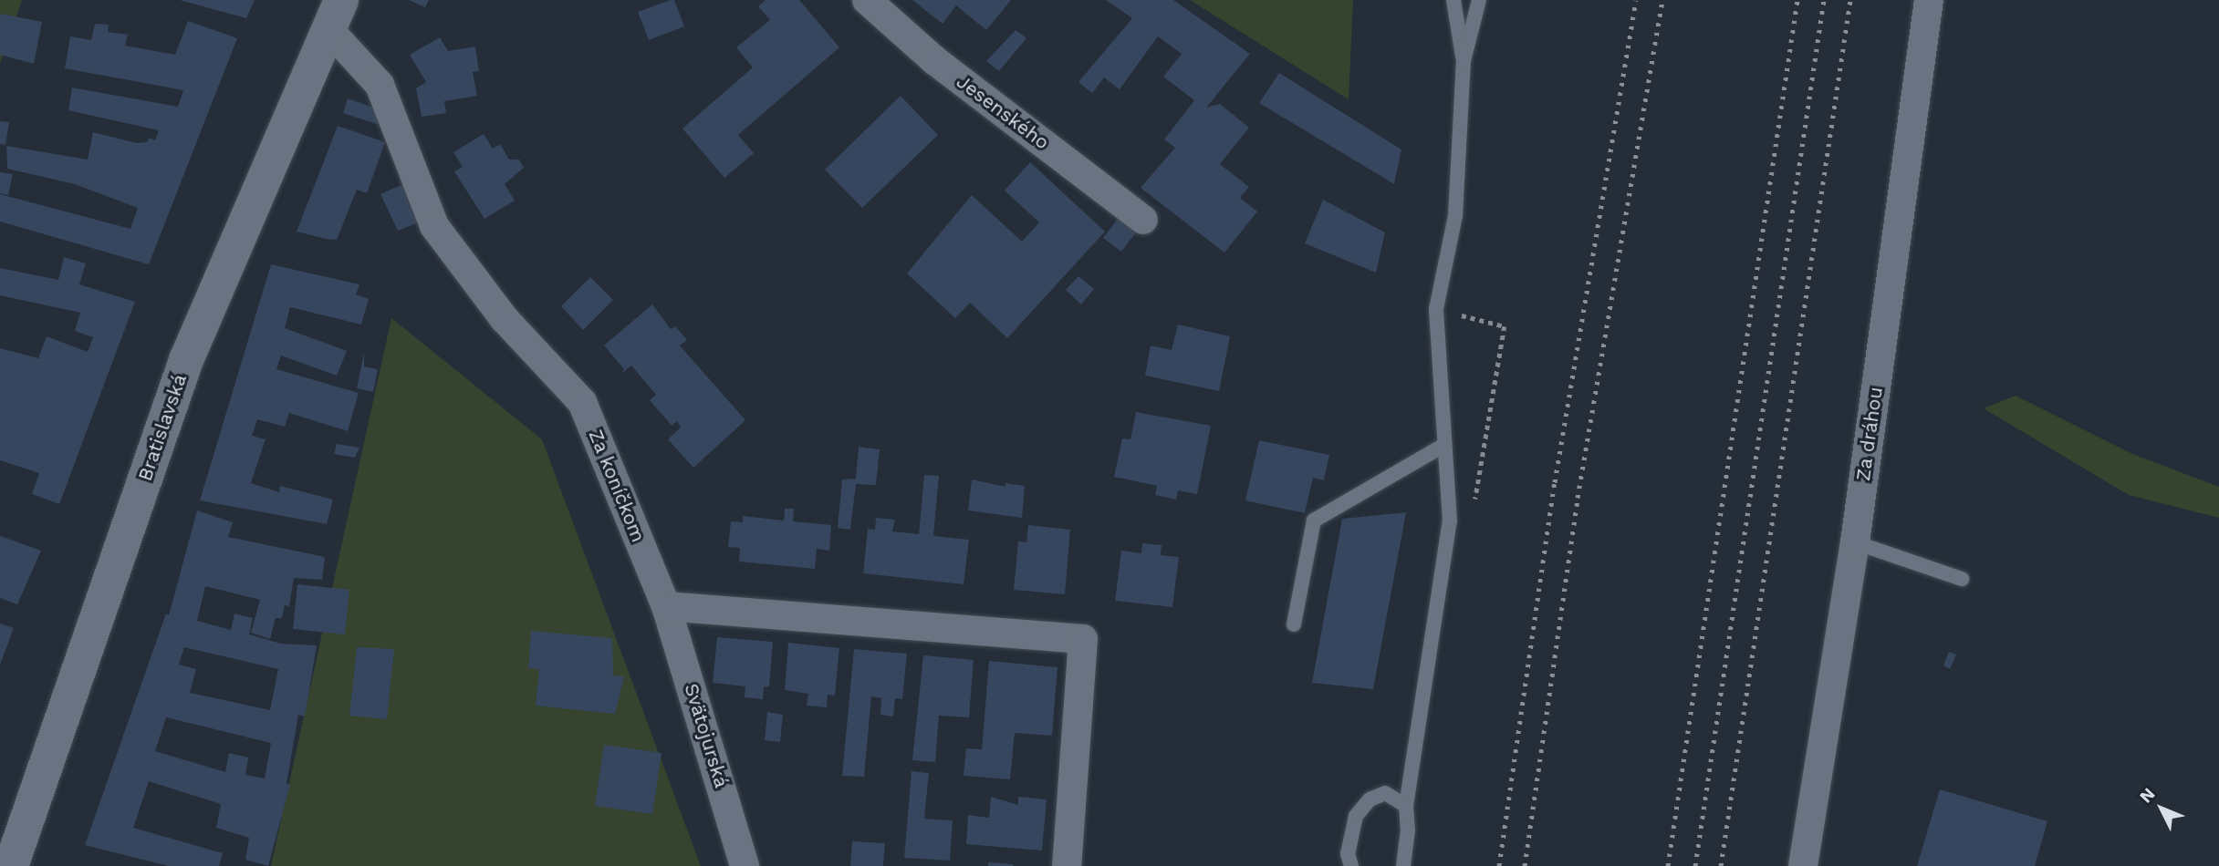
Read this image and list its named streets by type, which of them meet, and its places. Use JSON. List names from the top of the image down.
{
  "streets": {
    "main road": ["Bratislavská"],
    "street": [
      "Jesenského",
      "Za dráhou",
      "Za koníčkom",
      "Svätojurská"
    ]
  },
  "crossings": [
    ["Bratislavská", "Za koníčkom"],
    ["Za koníčkom", "Svätojurská"]
  ],
  "north": "top left"
}
